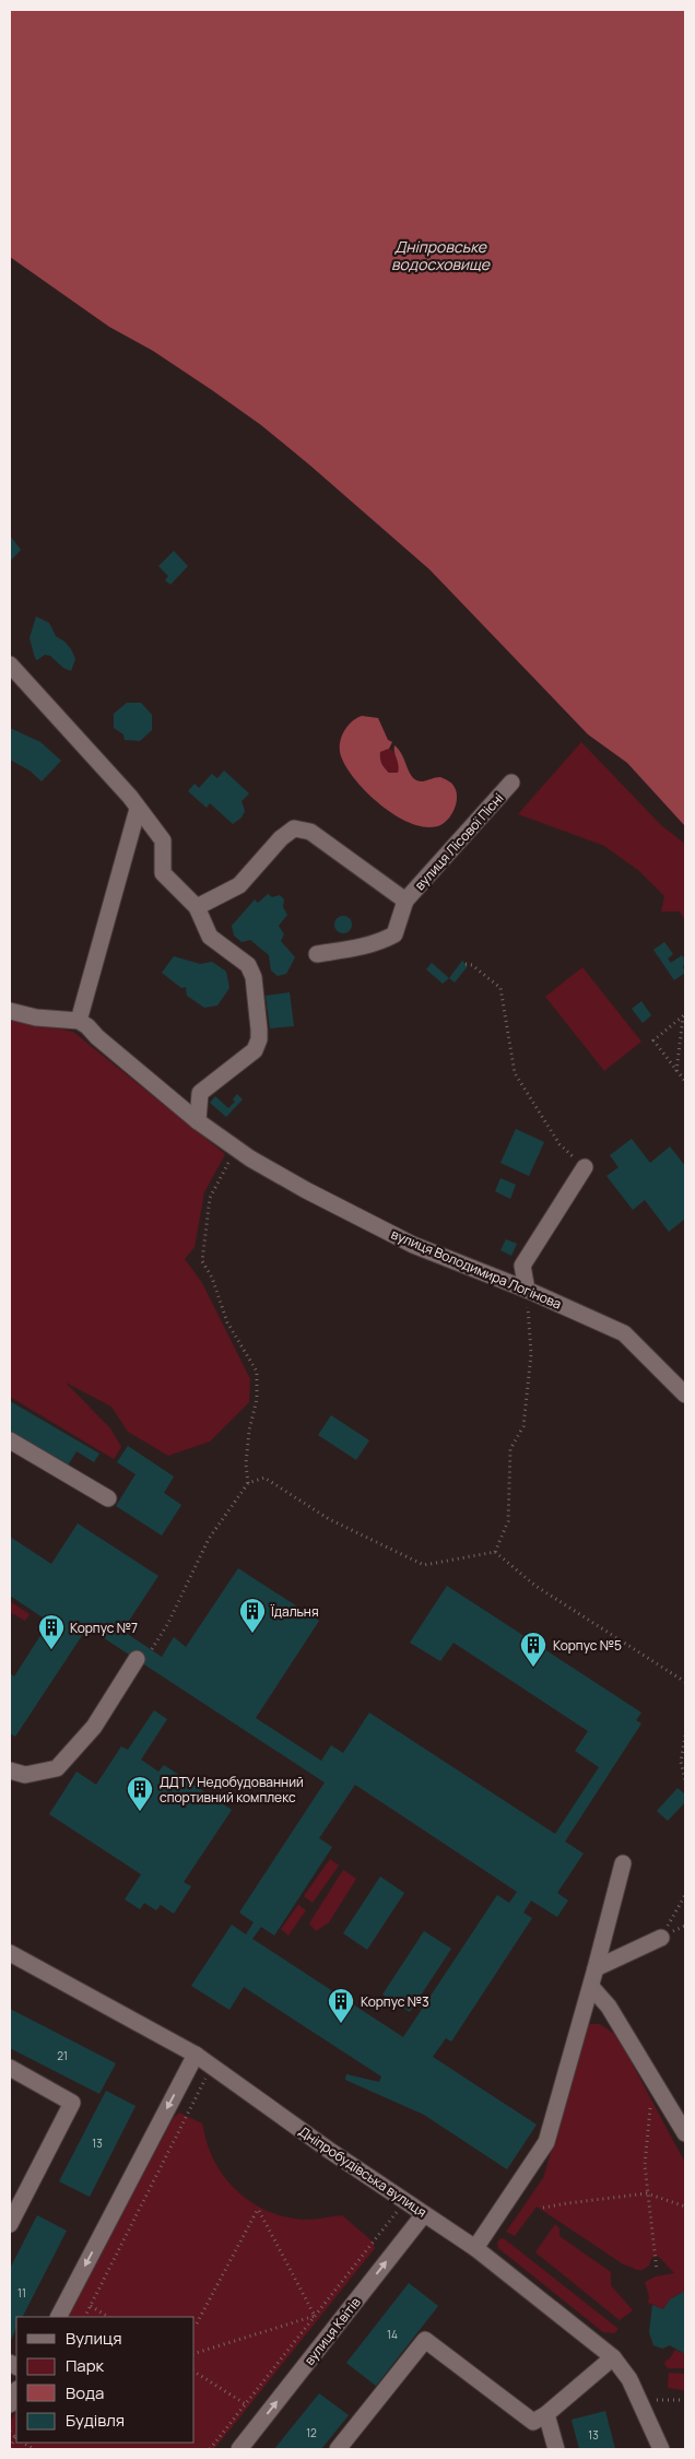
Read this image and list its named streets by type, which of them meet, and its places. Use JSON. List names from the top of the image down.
{
  "streets": {
    "street": [
      "вулиця Лісової Пісні",
      "вулиця Володимира Логінова",
      "Дніпробудівська вулиця",
      "вулиця Квітів"
    ]
  },
  "crossings": [
    ["Дніпробудівська вулиця", "вулиця Квітів"]
  ],
  "one_way": ["вулиця Квітів"],
  "water": ["Дніпровське водосховище"],
  "places": {
    "building": [
      "Їдальня",
      "Корпус №7",
      "Корпус №5",
      "ДДТУ Недобудованний спортивний комплекс",
      "Корпус №3"
    ]
  },
  "house_numbers": [
    "21",
    "13",
    "11",
    "14",
    "12",
    "13"
  ],
  "legend": [
    "Вулиця",
    "Парк",
    "Вода",
    "Будівля"
  ]
}
